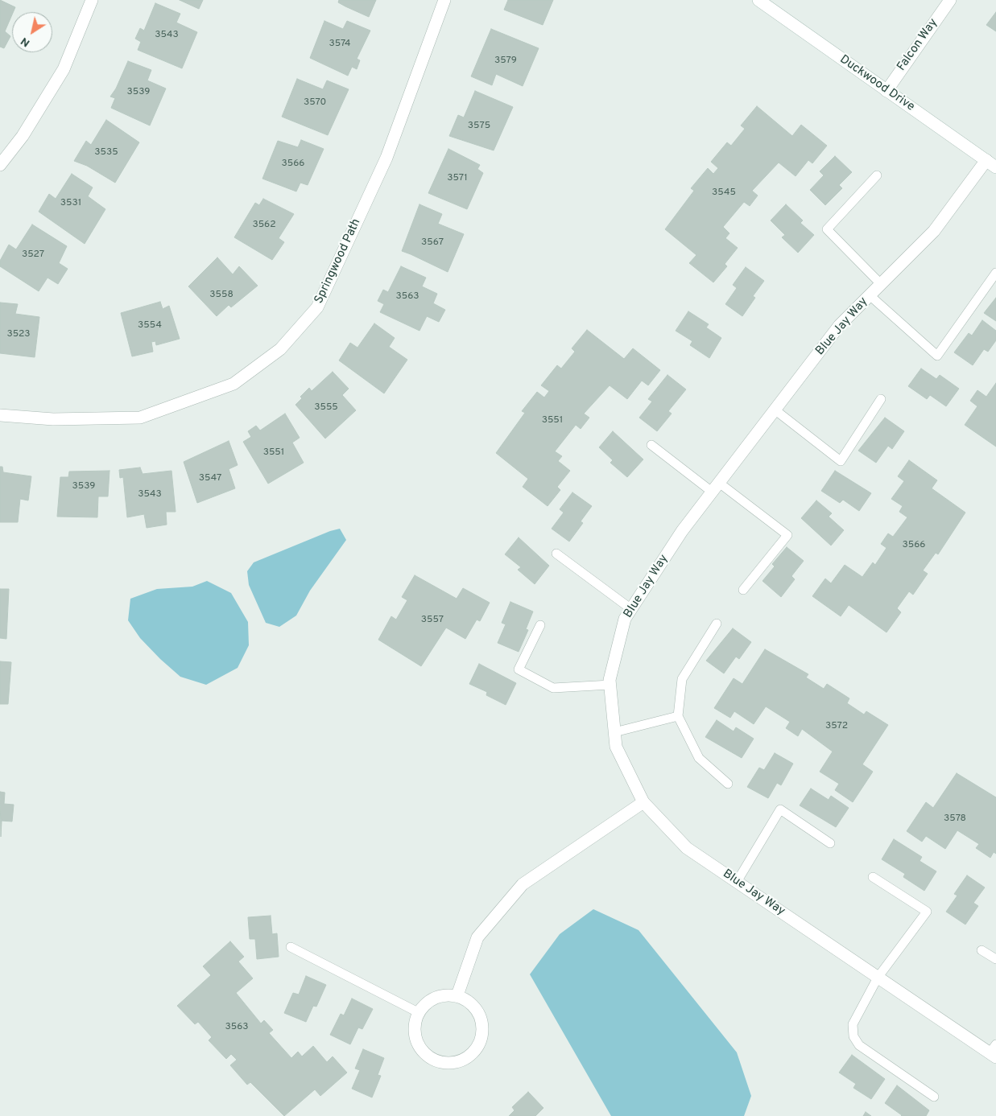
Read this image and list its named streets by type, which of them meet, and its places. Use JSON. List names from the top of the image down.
{
  "streets": {
    "street": [
      "Falcon Way",
      "Duckwood Drive",
      "Springwood Path",
      "Blue Jay Way"
    ]
  },
  "crossings": [
    ["Falcon Way", "Duckwood Drive"],
    ["Duckwood Drive", "Blue Jay Way"]
  ],
  "house_numbers": [
    "3543",
    "3574",
    "3579",
    "3539",
    "3570",
    "3575",
    "3535",
    "3566",
    "3571",
    "3545",
    "3531",
    "3562",
    "3567",
    "3527",
    "3558",
    "3563",
    "3554",
    "3523",
    "3555",
    "3551",
    "3551",
    "3547",
    "3539",
    "3543",
    "3566",
    "3557",
    "3572",
    "3578",
    "3563"
  ],
  "north": "bottom left"
}
